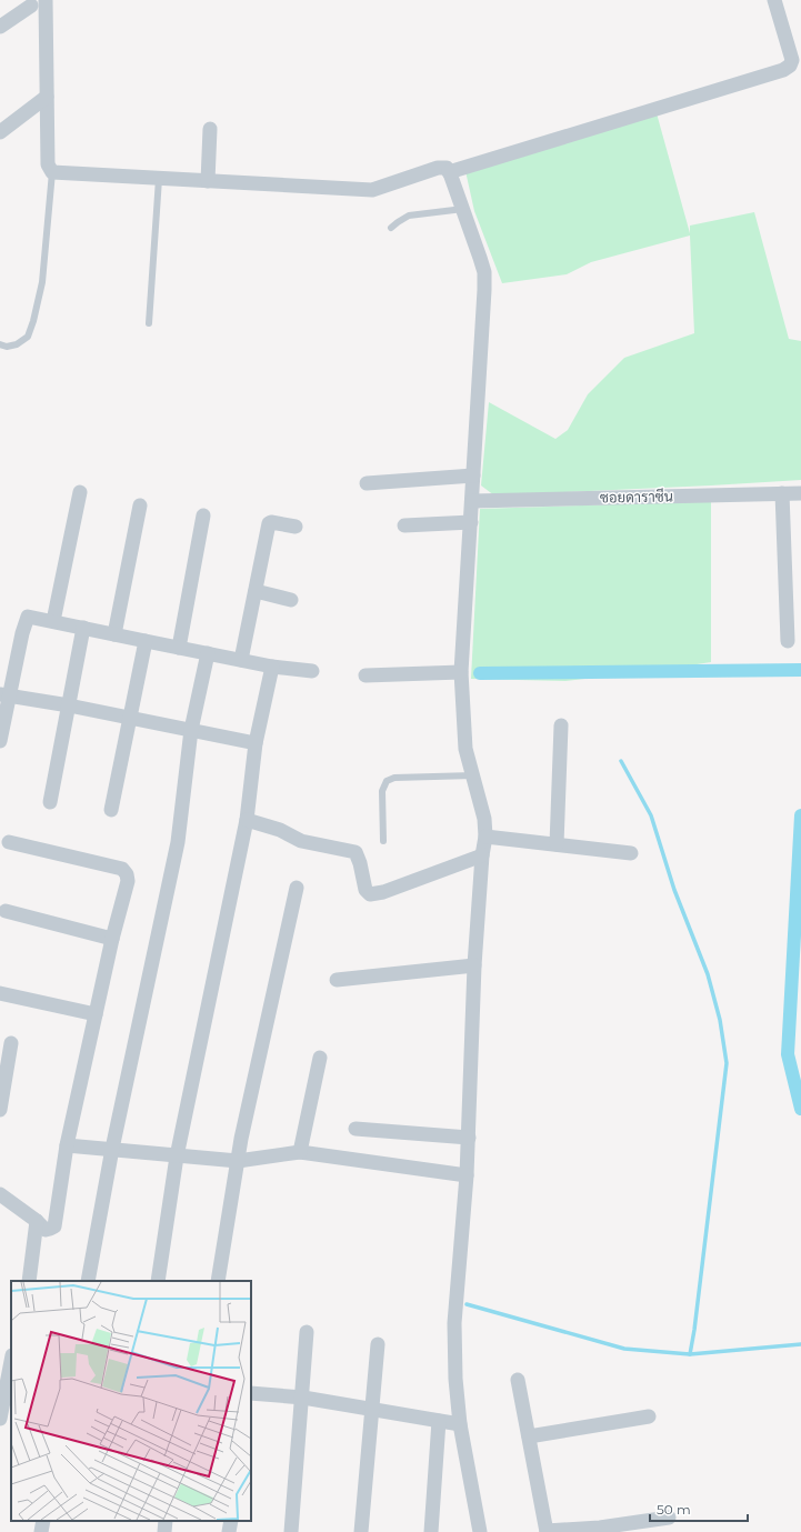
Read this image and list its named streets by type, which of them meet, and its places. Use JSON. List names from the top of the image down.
{
  "streets": {
    "street": ["ซอยดาราซีน"]
  },
  "scale_bar": "50 m"
}
